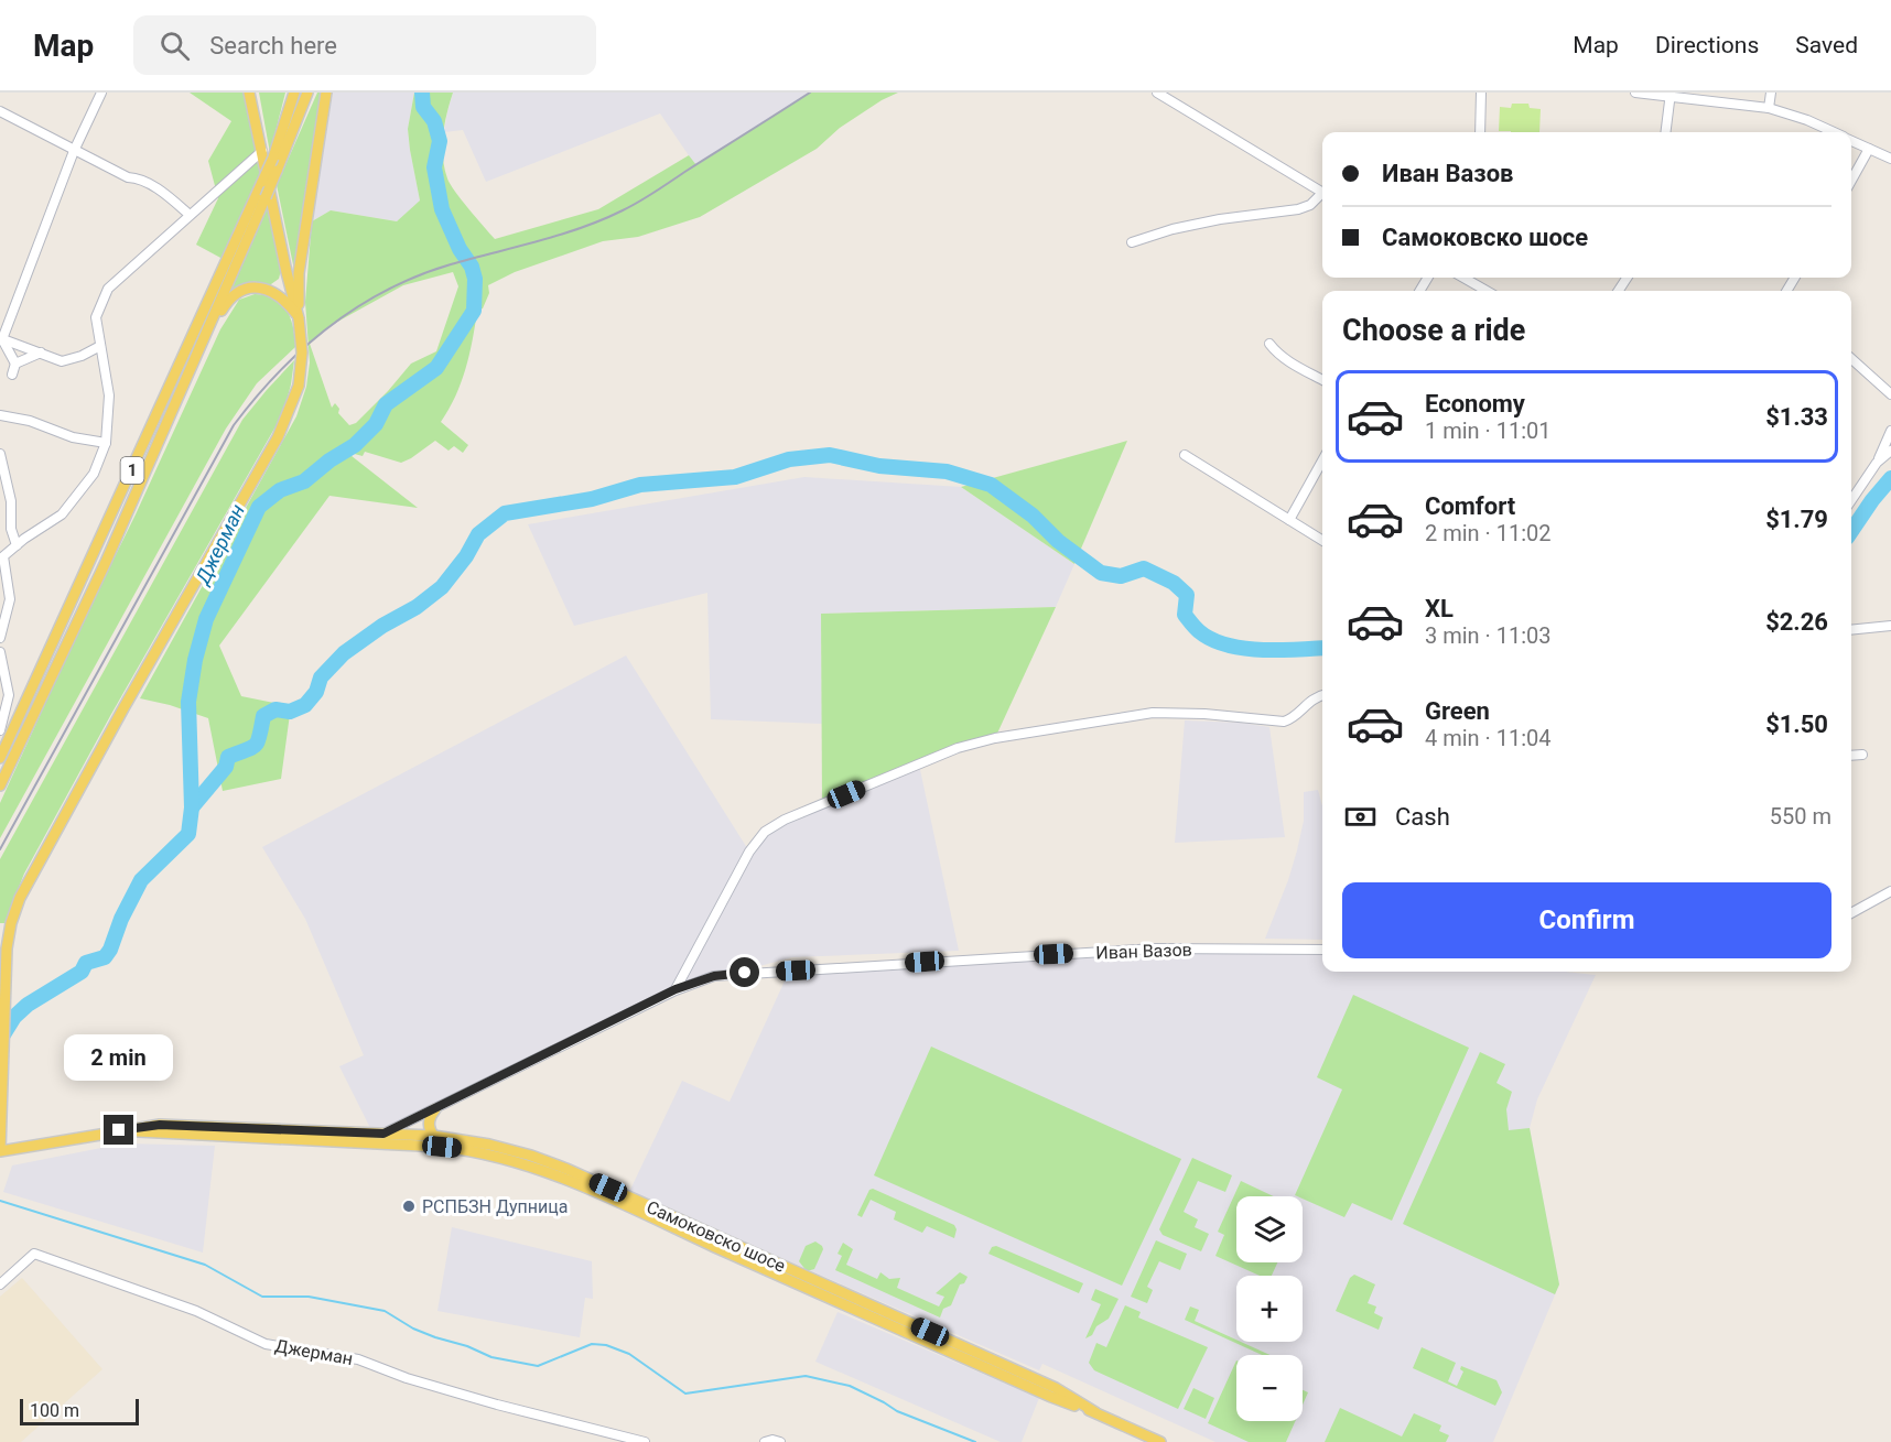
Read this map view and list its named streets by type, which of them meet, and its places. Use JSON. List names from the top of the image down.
{
  "streets": {
    "main road": ["1", "Самоковско шосе"],
    "street": ["Иван Вазов", "Джерман"]
  },
  "crossings": [
    ["Иван Вазов", "Самоковско шосе"]
  ],
  "water": ["Джерман"],
  "places": ["РСПБЗН Дупница"],
  "scale_bar": "100 m",
  "page": {
    "header": "Map",
    "search": "Search here",
    "nav": ["Map", "Directions", "Saved"],
    "banner": ["Иван Вазов", "Самоковско шосе"],
    "heading": "Choose a ride",
    "list": [
      {
        "name": "Economy",
        "note": "1 min · 11:01",
        "value": "$1.33"
      },
      {
        "name": "Comfort",
        "note": "2 min · 11:02",
        "value": "$1.79"
      },
      {
        "name": "XL",
        "note": "3 min · 11:03",
        "value": "$2.26"
      },
      {
        "name": "Green",
        "note": "4 min · 11:04",
        "value": "$1.50"
      }
    ],
    "pay": ["Cash", "550 m"],
    "buttons": "Confirm",
    "bubble": "2 min",
    "map_buttons": ["+", "−"],
    "scale": "100 m"
  }
}
